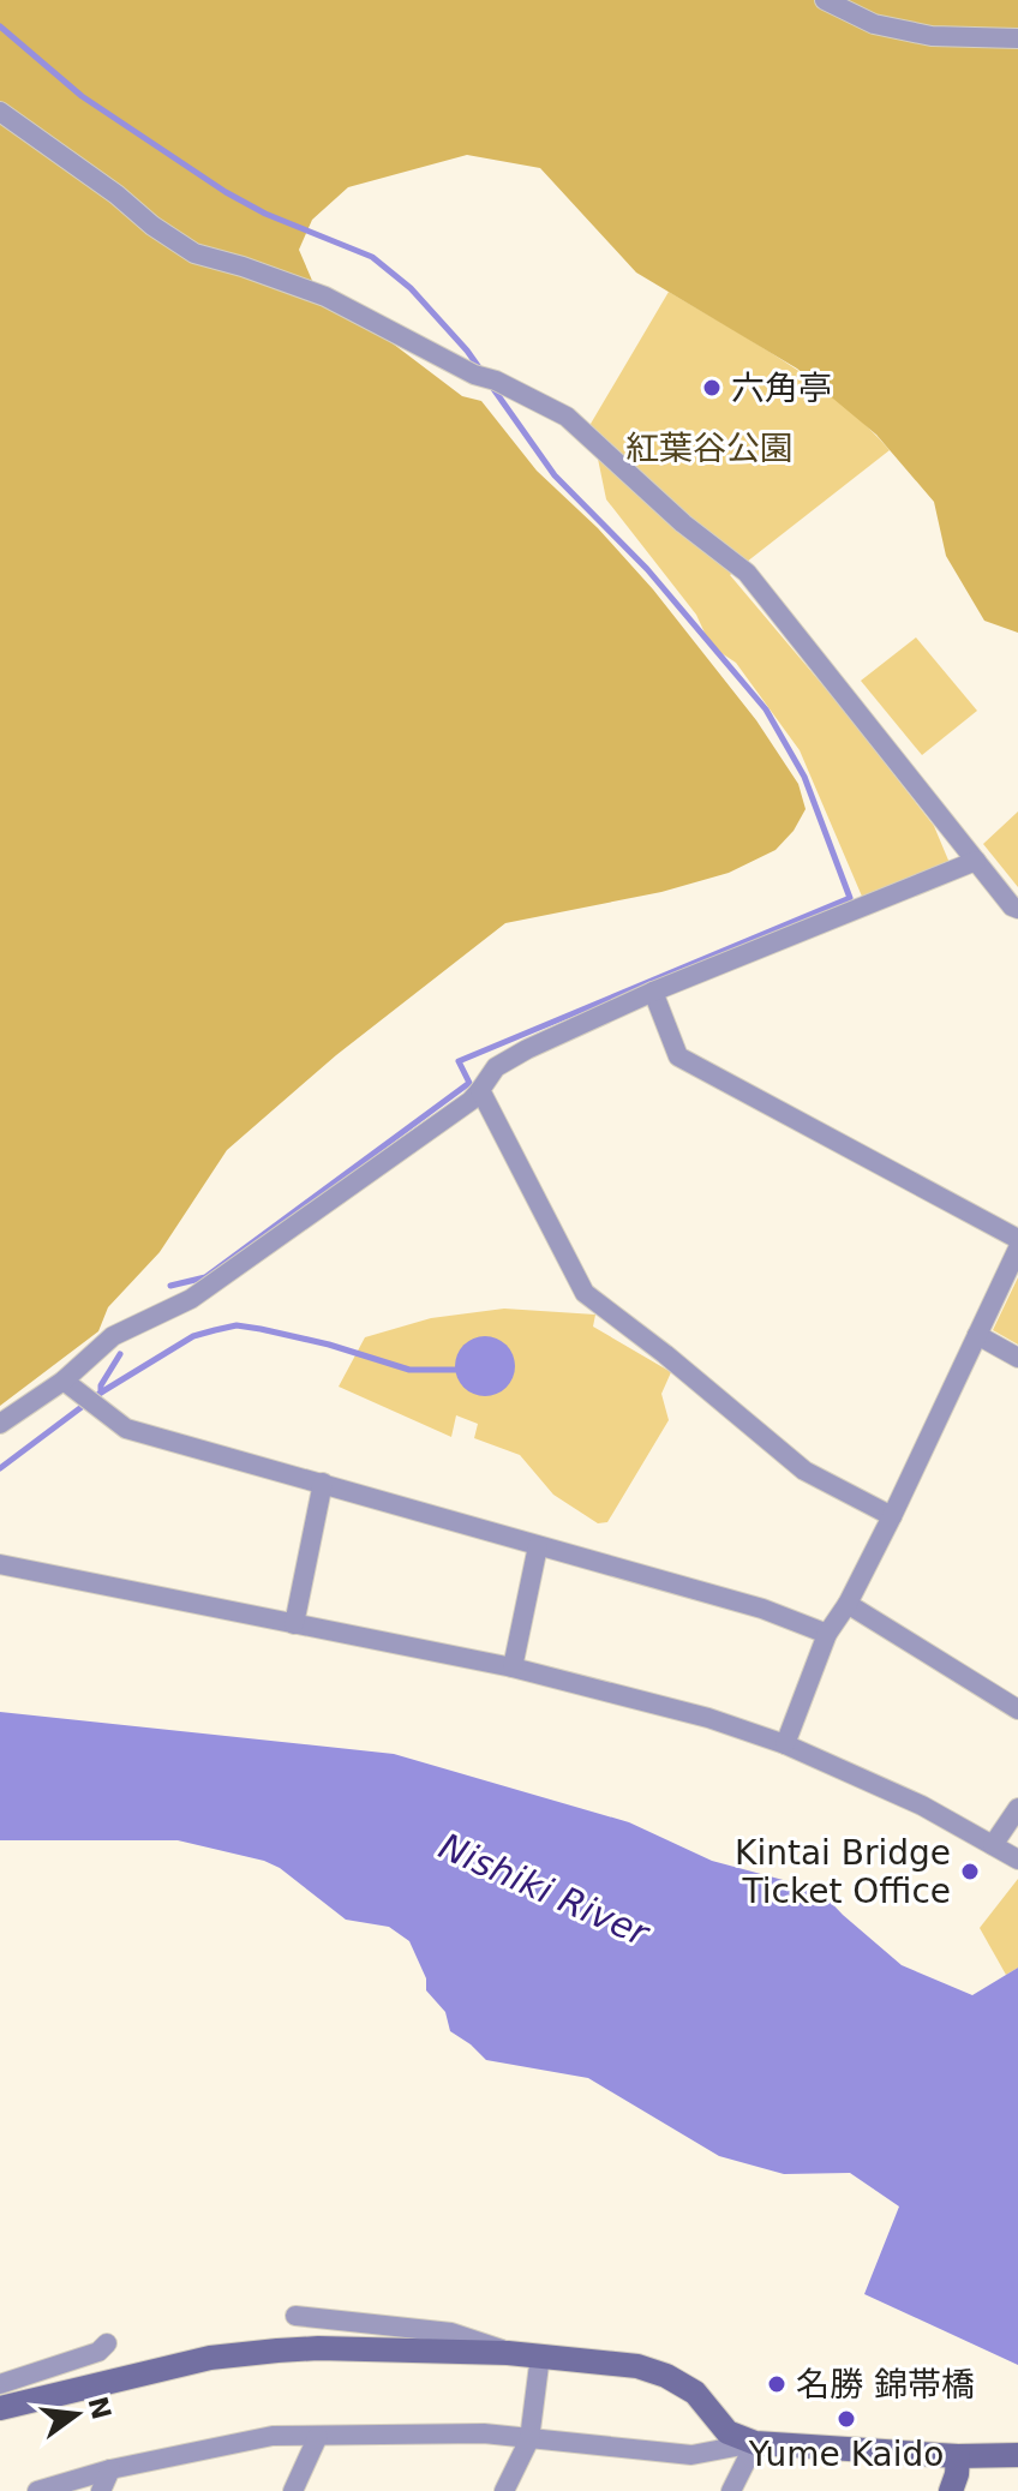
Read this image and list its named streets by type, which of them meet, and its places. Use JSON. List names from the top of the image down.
{
  "water": ["Nishiki River"],
  "parks": ["紅葉谷公園"],
  "places": [
    "六角亭",
    "Kintai Bridge Ticket Office",
    "名勝 錦帯橋",
    "Yume Kaido"
  ],
  "north": "right"
}
